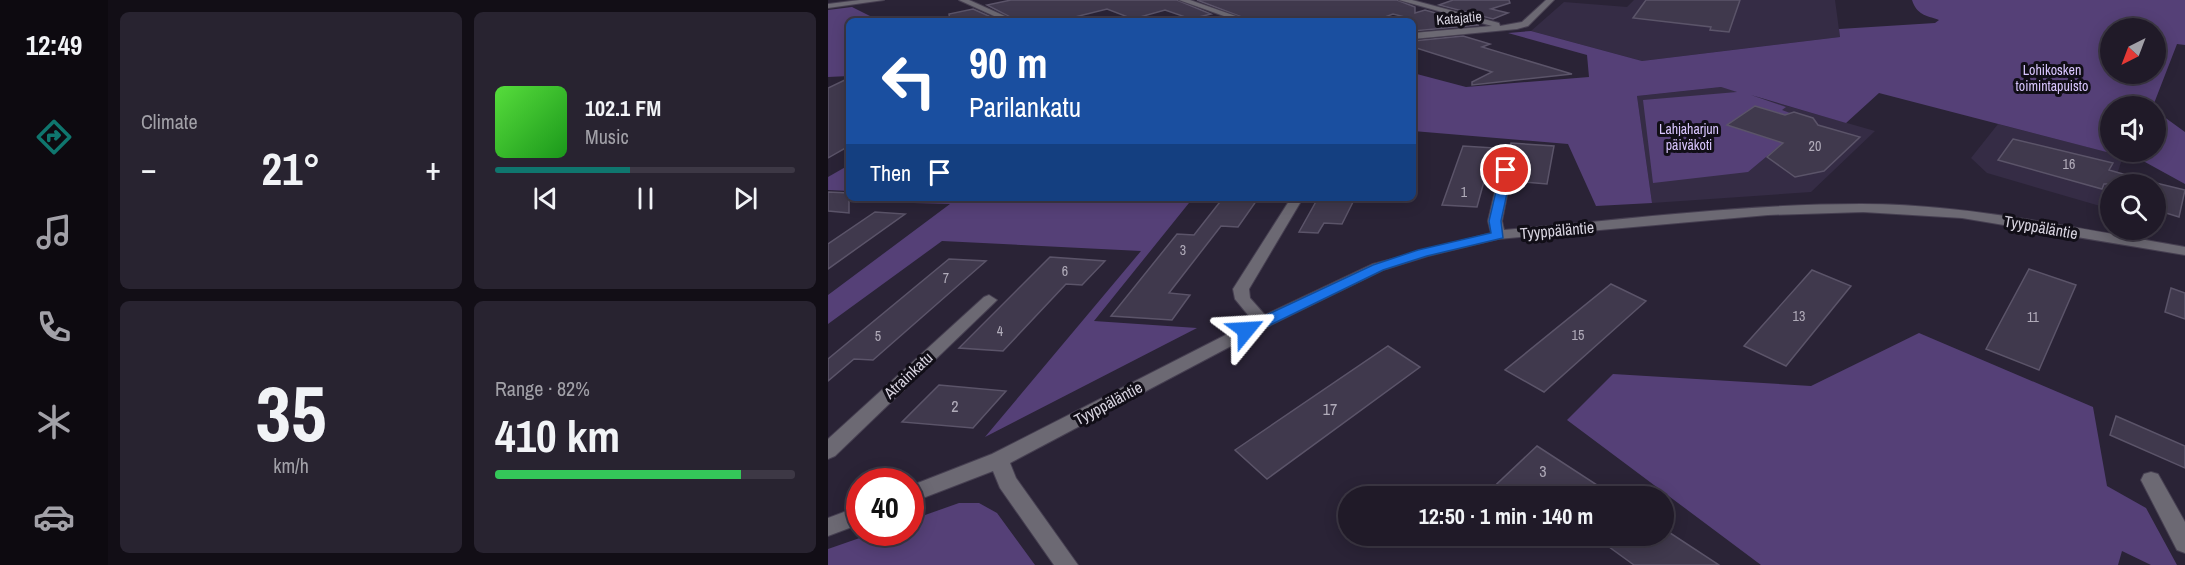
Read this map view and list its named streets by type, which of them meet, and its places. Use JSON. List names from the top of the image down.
{
  "streets": {
    "street": ["Katajatie", "Tyyppäläntie", "Atrainkatu"]
  },
  "parks": ["Lohikosken toimintapuisto", "Lahjaharjun päiväkoti"],
  "house_numbers": [
    "20",
    "16",
    "1",
    "3",
    "6",
    "7",
    "13",
    "11",
    "4",
    "15",
    "5",
    "2",
    "17",
    "3"
  ],
  "north": "bottom left",
  "page": {
    "tabs": "12:49",
    "tile": [
      "Climate",
      ["35", "km/h"],
      ["Range · 82%", "410 km"]
    ],
    "turn": ["90 m", "Parilankatu"],
    "song": ["102.1 FM", "Music"],
    "heat": ["−", "21°", "+"],
    "then": "Then",
    "limit": "40",
    "trip": "12:50 · 1 min · 140 m"
  }
}
